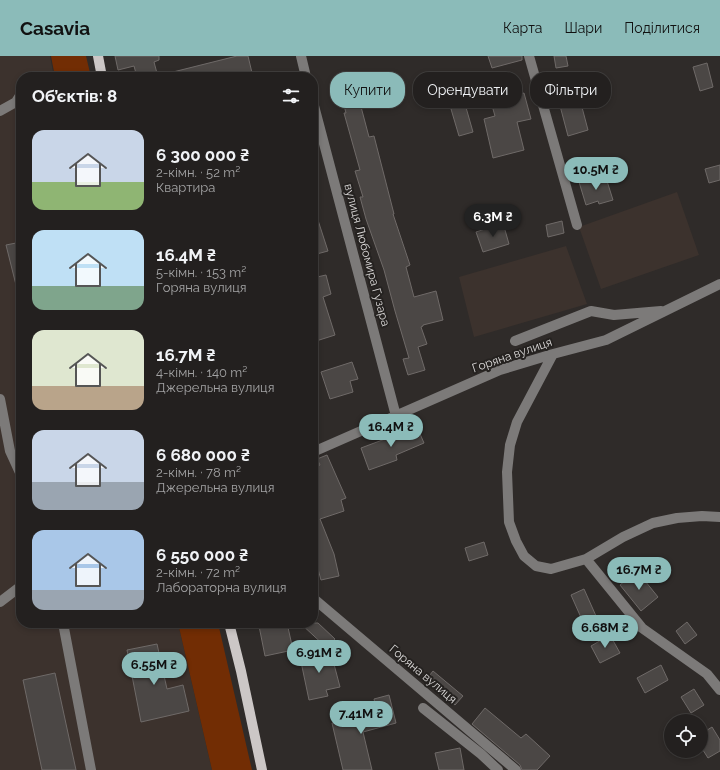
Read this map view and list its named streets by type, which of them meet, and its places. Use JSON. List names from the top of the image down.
{
  "streets": {
    "street": ["вулиця Любомира Гузара", "Горяна вулиця"]
  },
  "crossings": [
    ["вулиця Любомира Гузара", "Горяна вулиця"]
  ],
  "page": {
    "header": "Casavia",
    "nav": ["Карта", "Шари", "Поділитися"],
    "chip": ["Купити", "Орендувати", "Фільтри"],
    "heading": "Об’єктів: 8",
    "list": [
      {
        "name": "6 300 000 ₴",
        "note": "2-кімн. · 52 m² · Квартира"
      },
      {
        "name": "16.4M ₴",
        "note": "5-кімн. · 153 m² · Горяна вулиця"
      },
      {
        "name": "16.7M ₴",
        "note": "4-кімн. · 140 m² · Джерельна вулиця"
      },
      {
        "name": "6 680 000 ₴",
        "note": "2-кімн. · 78 m² · Джерельна вулиця"
      },
      {
        "name": "6 550 000 ₴",
        "note": "2-кімн. · 72 m² · Лабораторна вулиця"
      }
    ],
    "price": [
      "10.5M ₴",
      "6.3M ₴",
      "16.4M ₴",
      "16.7M ₴",
      "6.68M ₴",
      "6.91M ₴",
      "6.55M ₴",
      "7.41M ₴"
    ]
  }
}
